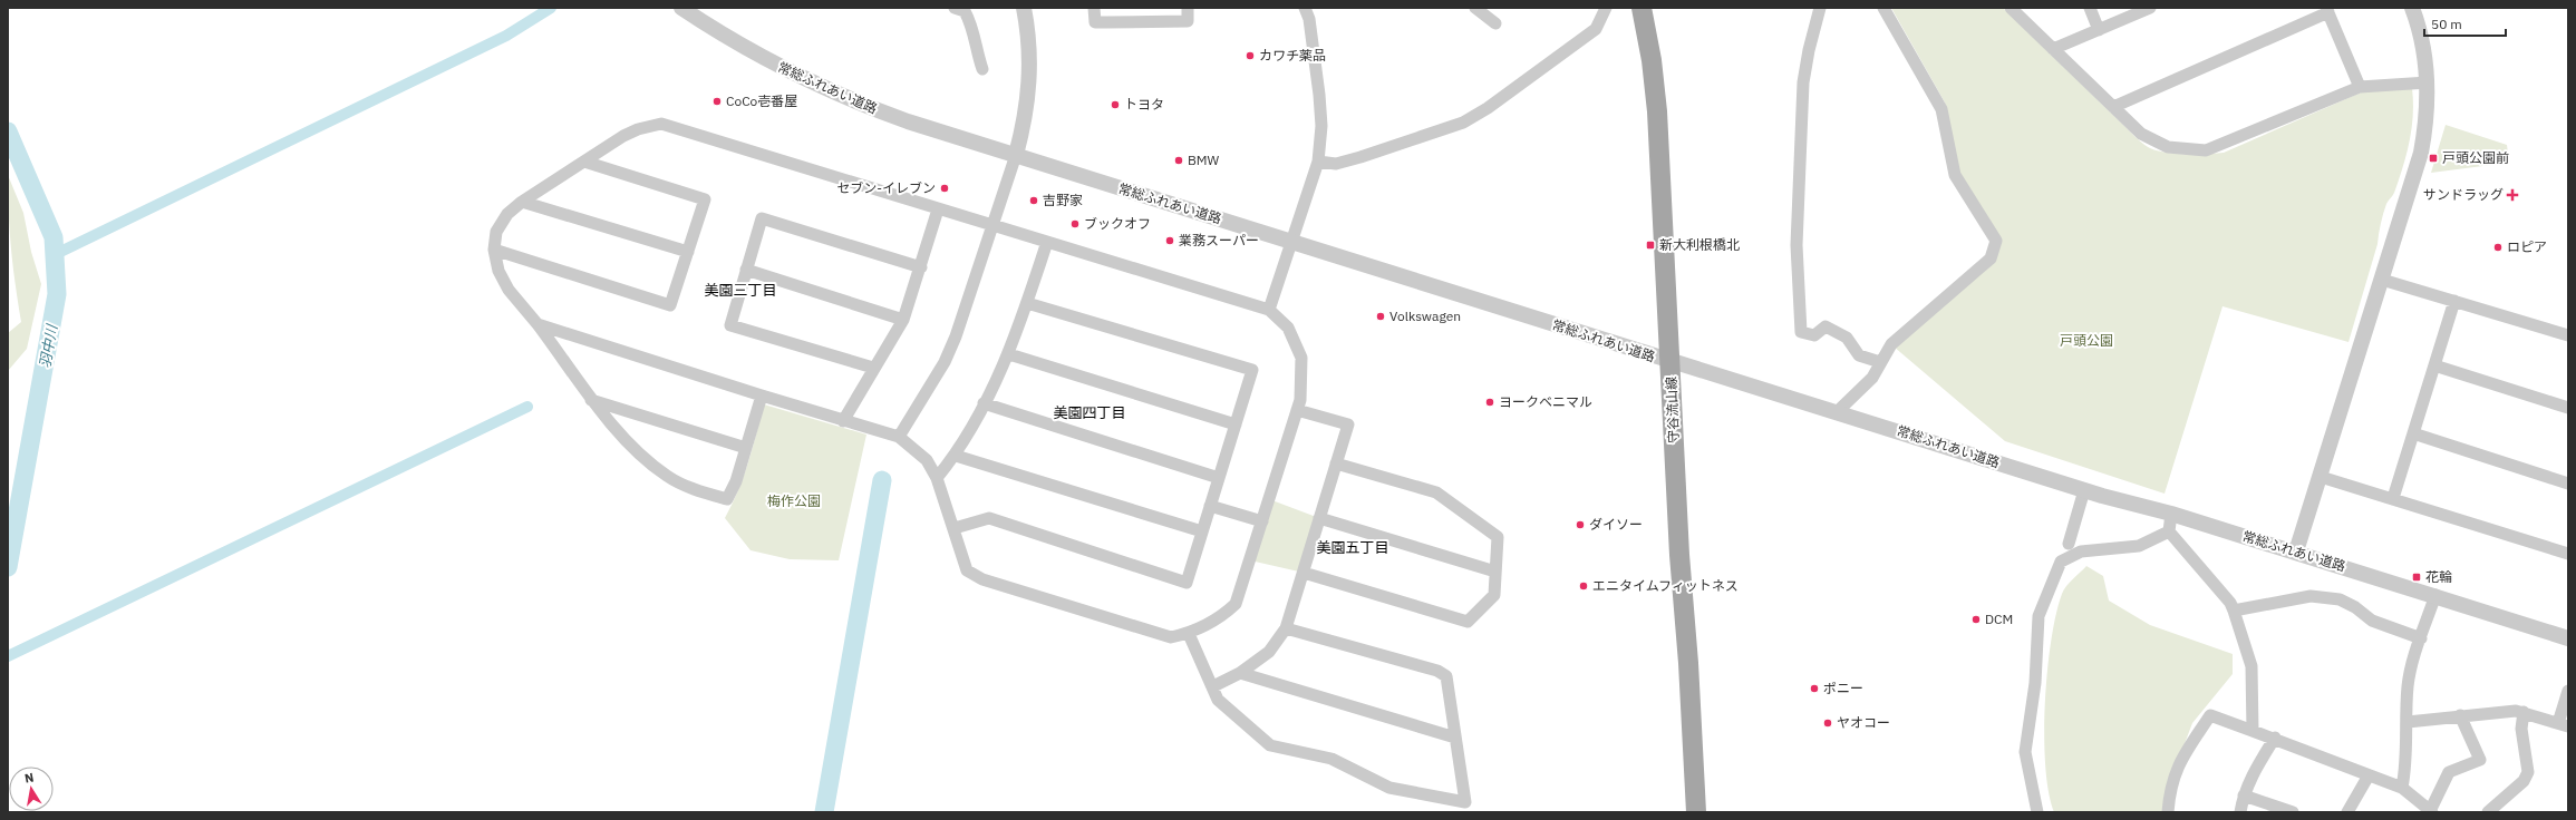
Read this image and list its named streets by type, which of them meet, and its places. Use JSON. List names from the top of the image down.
{
  "streets": {
    "main road": ["守谷流山線"],
    "street": ["常総ふれあい道路"]
  },
  "crossings": [
    ["常総ふれあい道路", "守谷流山線"]
  ],
  "districts": ["美園三丁目", "美園四丁目", "美園五丁目"],
  "water": ["羽中川"],
  "parks": ["戸頭公園", "梅作公園"],
  "places": {
    "other": [
      "カワチ薬品",
      "CoCo壱番屋",
      "トヨタ",
      "BMW",
      "セブン-イレブン",
      "吉野家",
      "ブックオフ",
      "業務スーパー",
      "ロピア",
      "Volkswagen",
      "ヨークベニマル",
      "ダイソー",
      "エニタイムフィットネス",
      "DCM",
      "ポニー",
      "ヤオコー"
    ],
    "transit": ["戸頭公園前", "新大利根橋北", "花輪"],
    "health": ["サンドラッグ"]
  },
  "scale_bar": "50 m",
  "north": "top"
}
